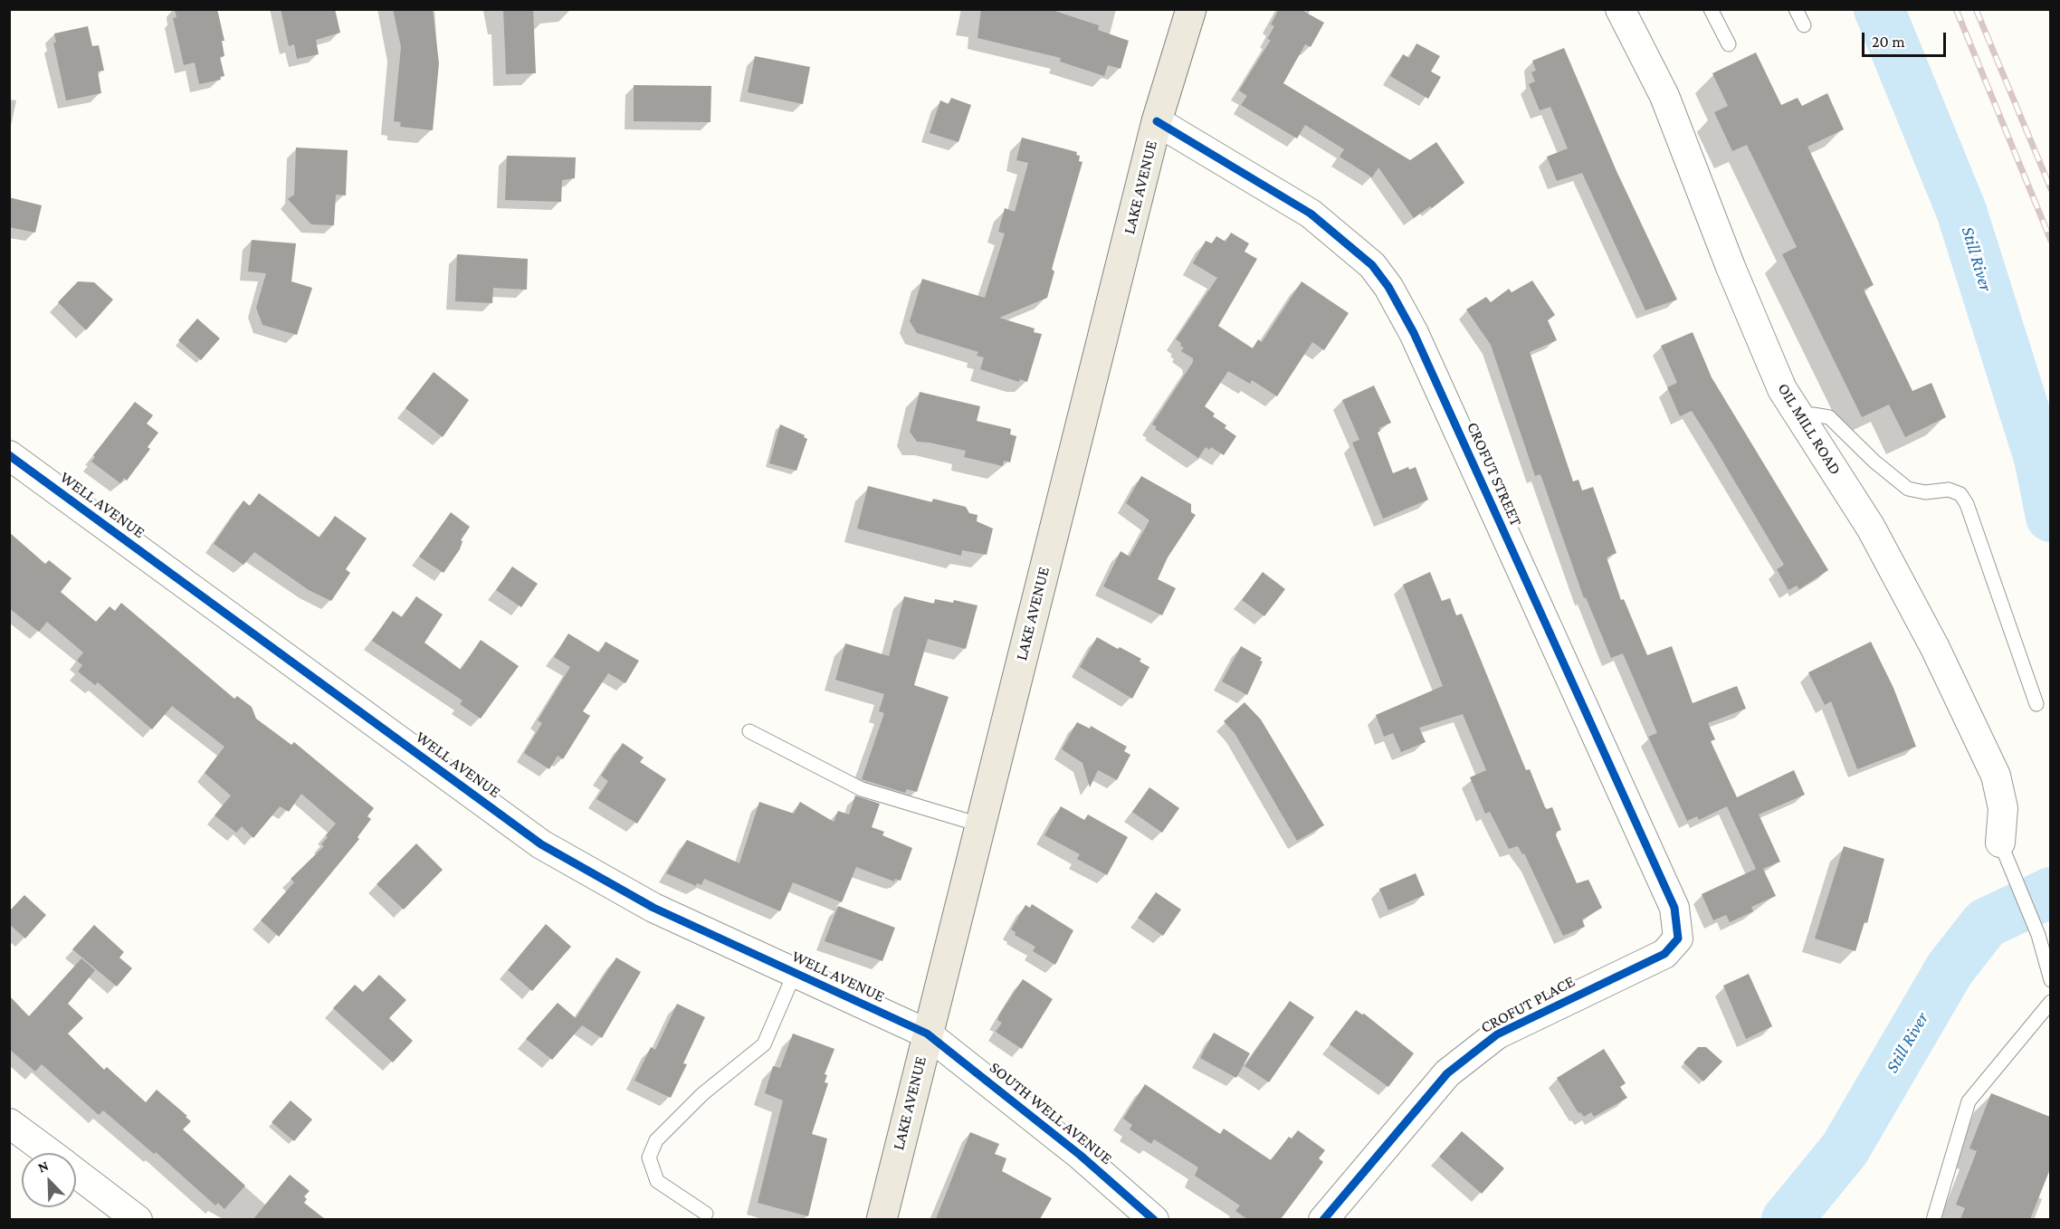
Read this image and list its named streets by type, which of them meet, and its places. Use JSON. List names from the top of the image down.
{
  "streets": {
    "main road": ["LAKE AVENUE"],
    "street": [
      "OIL MILL ROAD",
      "CROFUT STREET",
      "WELL AVENUE",
      "CROFUT PLACE",
      "SOUTH WELL AVENUE"
    ]
  },
  "crossings": [
    ["LAKE AVENUE", "CROFUT STREET"],
    ["LAKE AVENUE", "WELL AVENUE"],
    ["LAKE AVENUE", "SOUTH WELL AVENUE"],
    ["CROFUT STREET", "CROFUT PLACE"],
    ["WELL AVENUE", "SOUTH WELL AVENUE"]
  ],
  "water": ["Still River"],
  "scale_bar": "20 m",
  "north": "top left"
}
